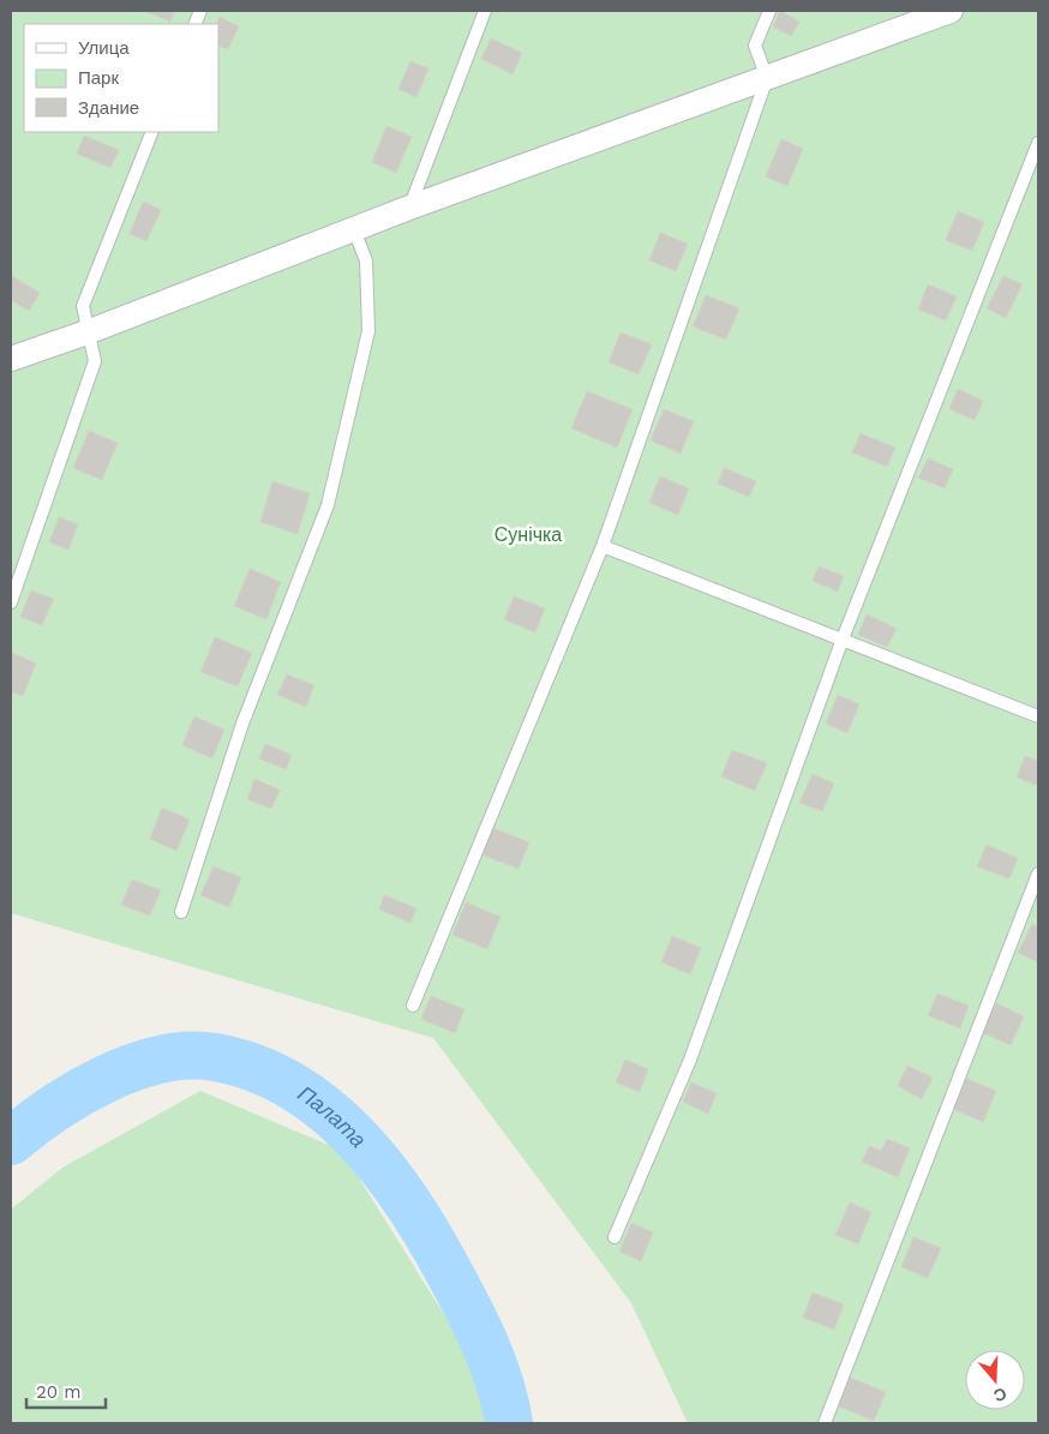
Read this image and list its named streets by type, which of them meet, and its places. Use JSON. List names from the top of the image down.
{
  "water": ["Палата"],
  "parks": ["Сунічка"],
  "legend": ["Улица", "Парк", "Здание"],
  "scale_bar": "20 m",
  "north": "bottom"
}
